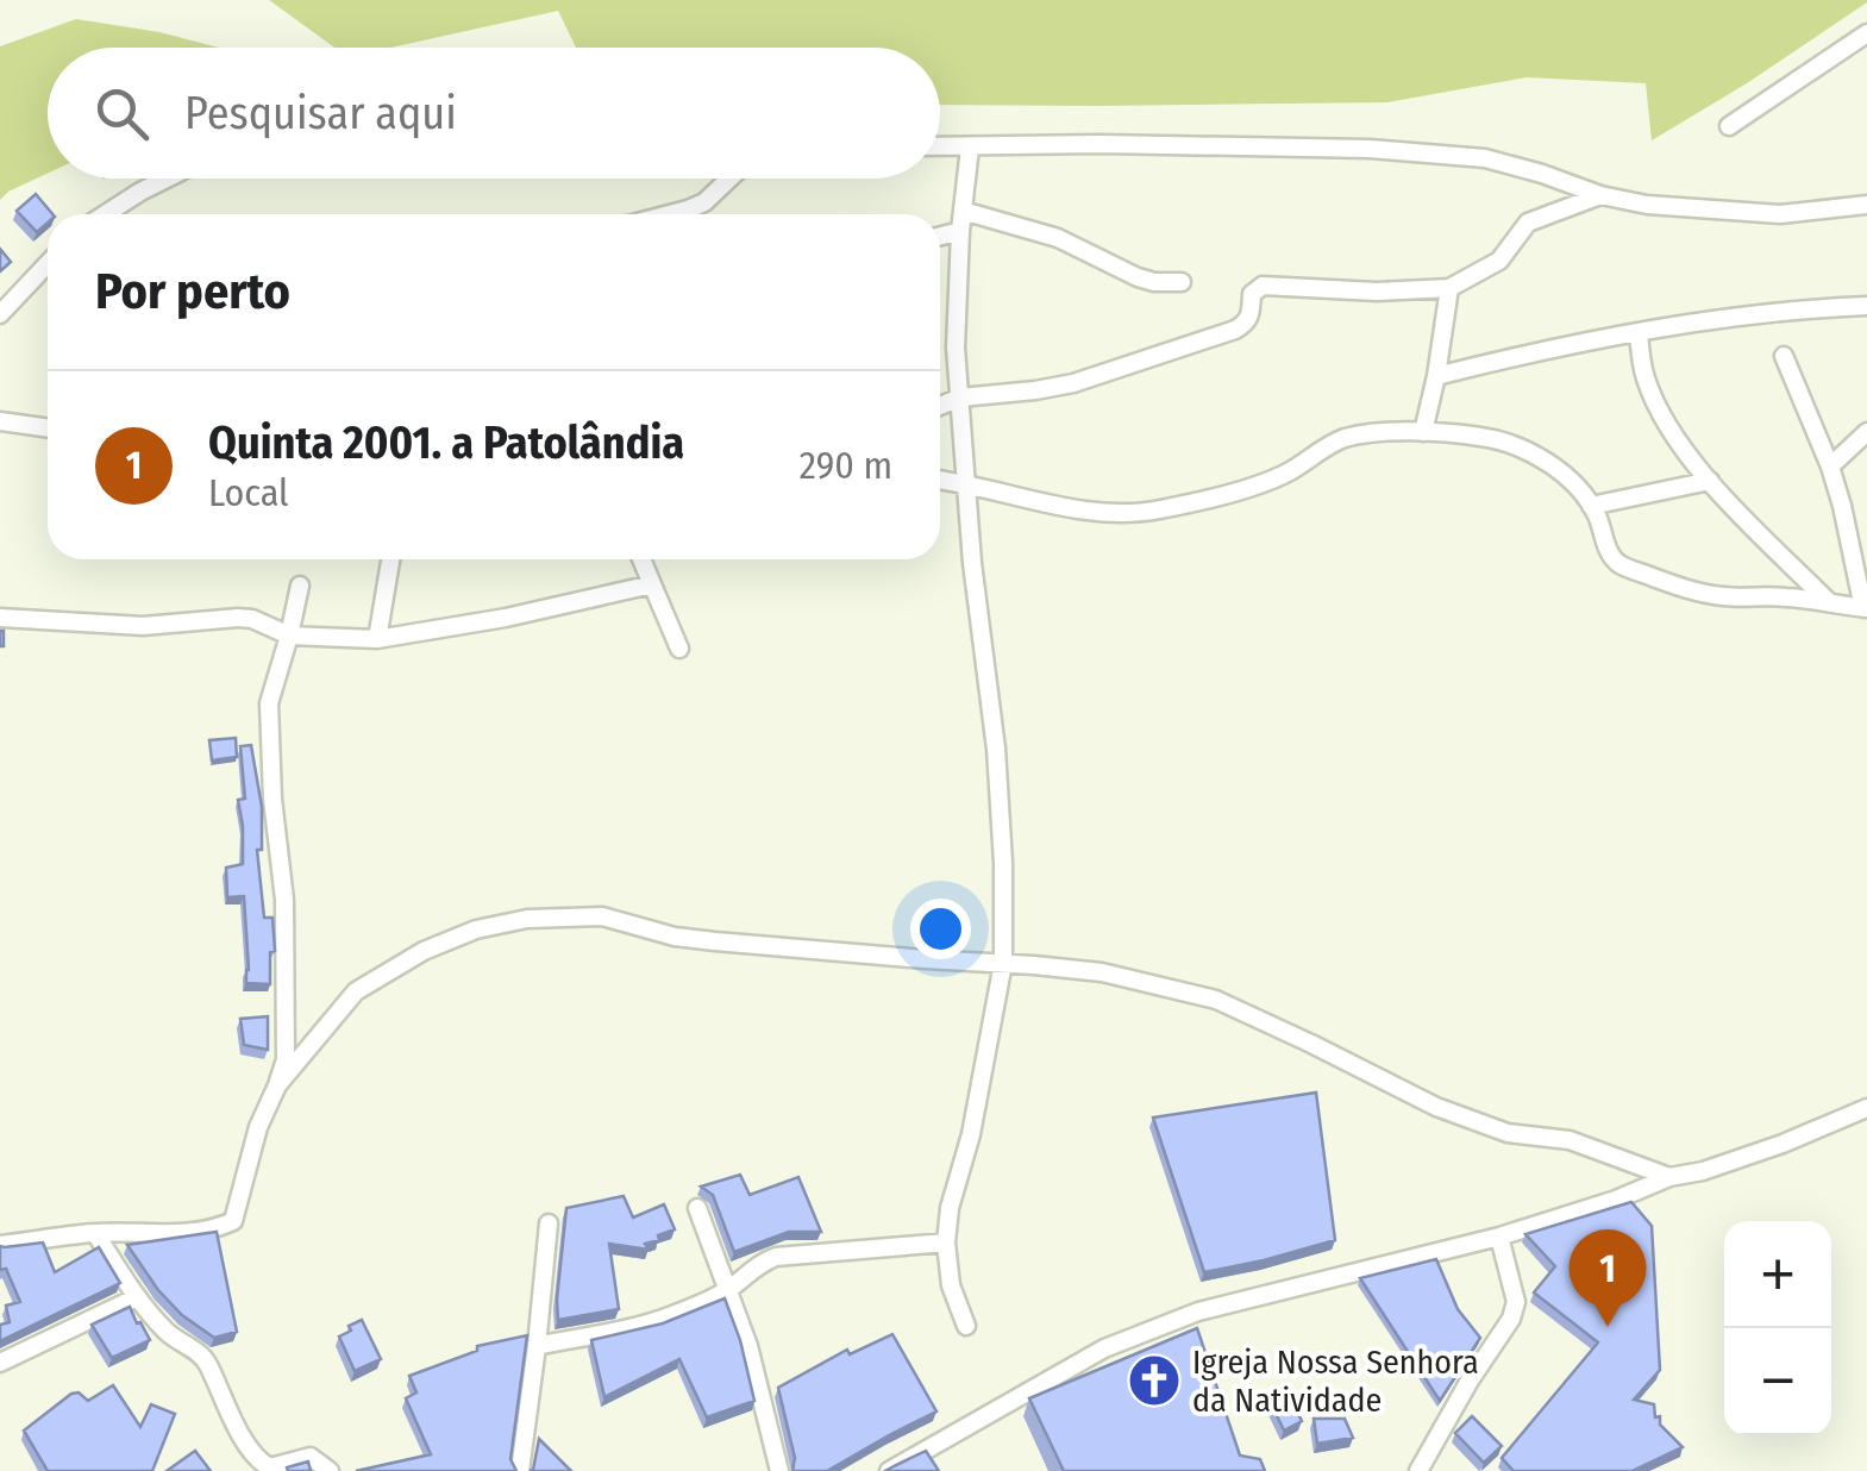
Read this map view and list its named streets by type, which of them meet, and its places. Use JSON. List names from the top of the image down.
{
  "places": {
    "church": ["Igreja Nossa Senhora da Natividade"]
  },
  "page": {
    "search": "Pesquisar aqui",
    "heading": "Por perto",
    "list": [
      {
        "mark": "1",
        "name": "Quinta 2001. a Patolândia",
        "note": "Local",
        "value": "290 m"
      }
    ],
    "map_buttons": ["+", "−"],
    "pins": "1"
  }
}
